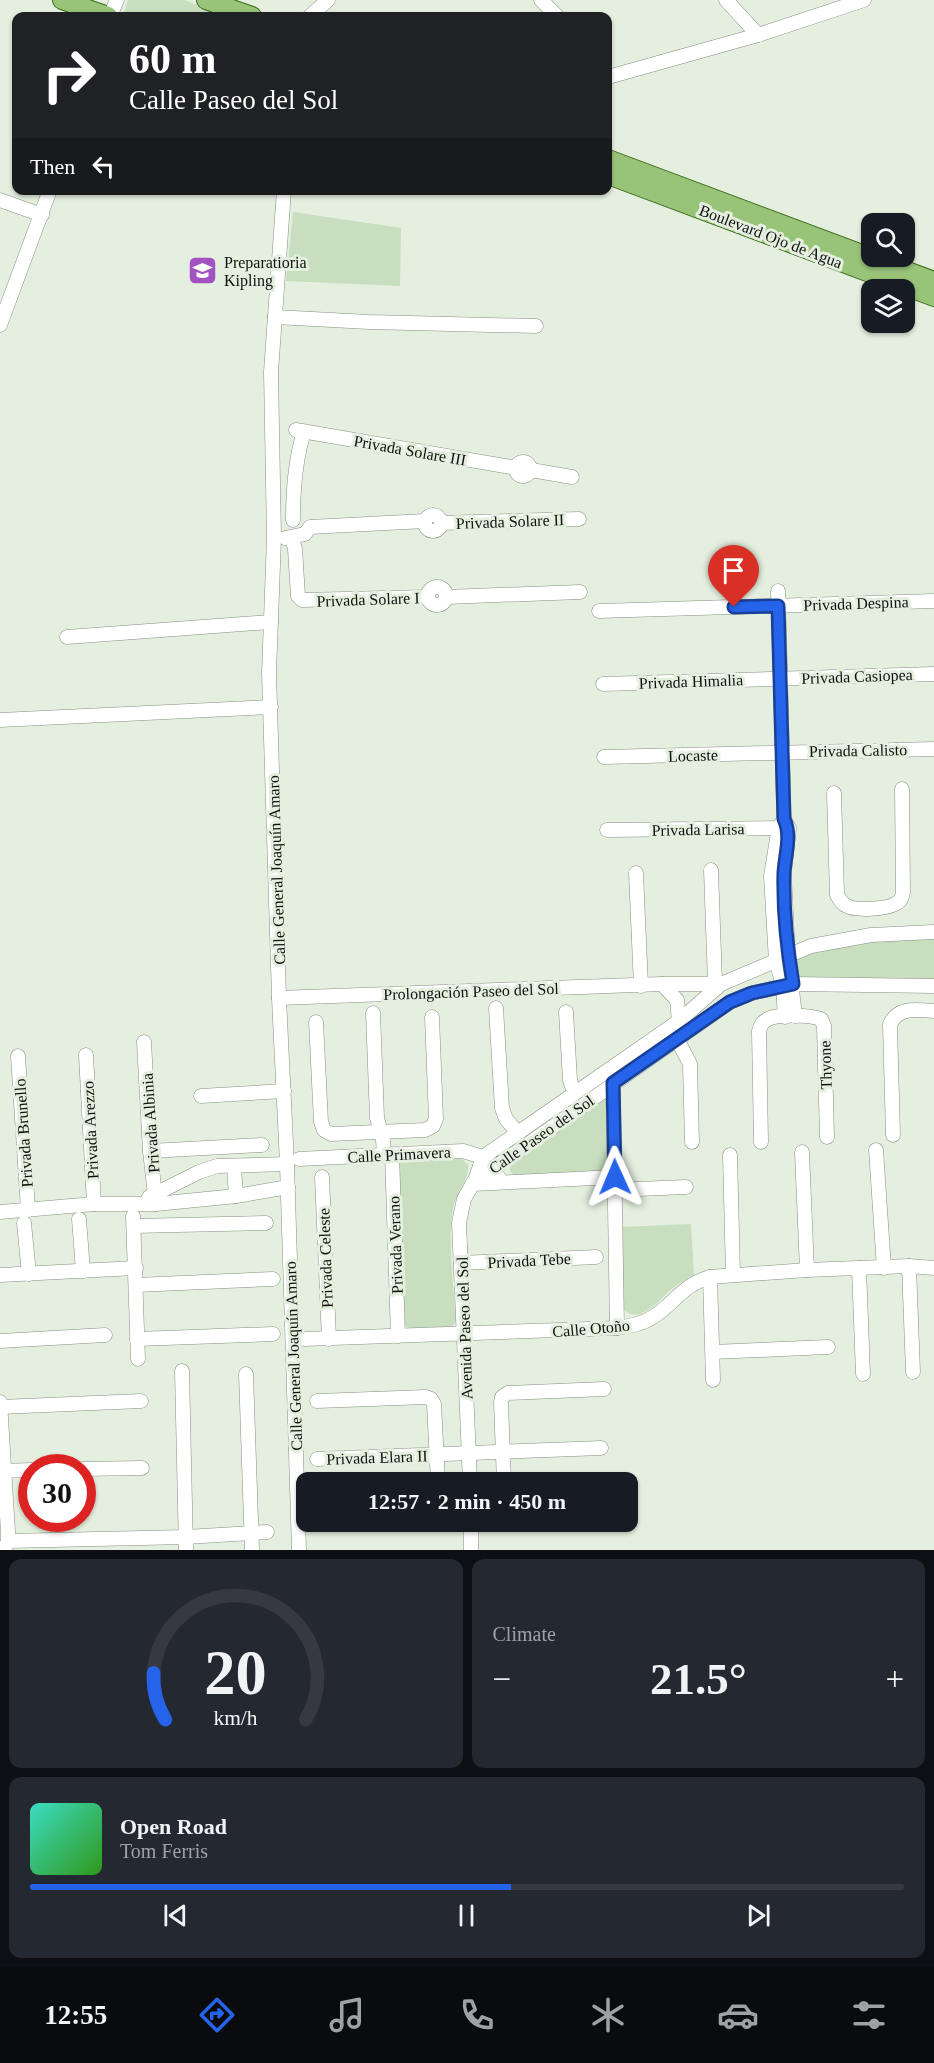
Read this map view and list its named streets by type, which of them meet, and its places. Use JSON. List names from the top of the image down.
{
  "streets": {
    "main road": ["Boulevard Ojo de Agua"],
    "street": [
      "Privada Solare III",
      "Privada Solare II",
      "Privada Solare I",
      "Privada Despina",
      "Privada Casiopea",
      "Privada Himalia",
      "Privada Calisto",
      "Locaste",
      "Privada Larisa",
      "Calle General Joaquín Amaro",
      "Prolongación Paseo del Sol",
      "Thyone",
      "Privada Albinia",
      "Privada Arezzo",
      "Privada Brunello",
      "Calle Paseo del Sol",
      "Calle Primavera",
      "Privada Verano",
      "Privada Celeste",
      "Privada Tebe",
      "Avenida Paseo del Sol",
      "Calle Otoño",
      "Privada Elara II"
    ]
  },
  "crossings": [
    ["Privada Casiopea", "Privada Himalia"],
    ["Privada Calisto", "Locaste"],
    ["Calle General Joaquín Amaro", "Prolongación Paseo del Sol"],
    ["Calle General Joaquín Amaro", "Calle Primavera"],
    ["Prolongación Paseo del Sol", "Calle Paseo del Sol"],
    ["Privada Albinia", "Calle Primavera"],
    ["Calle Paseo del Sol", "Calle Primavera"],
    ["Calle Paseo del Sol", "Avenida Paseo del Sol"],
    ["Calle Primavera", "Privada Verano"],
    ["Privada Verano", "Calle Otoño"],
    ["Privada Celeste", "Calle Otoño"],
    ["Privada Tebe", "Avenida Paseo del Sol"],
    ["Avenida Paseo del Sol", "Calle Otoño"],
    ["Avenida Paseo del Sol", "Privada Elara II"]
  ],
  "places": {
    "school or university": ["Preparatioria Kipling"]
  },
  "page": {
    "turn": ["60 m", "Calle Paseo del Sol"],
    "then": "Then",
    "limit": "30",
    "trip": "12:57 · 2 min · 450 m",
    "tile": "Climate",
    "heat": ["−", "21.5°", "+"],
    "song": ["Open Road", "Tom Ferris"],
    "tabs": "12:55",
    "gauge": ["20", "km/h"]
  }
}
